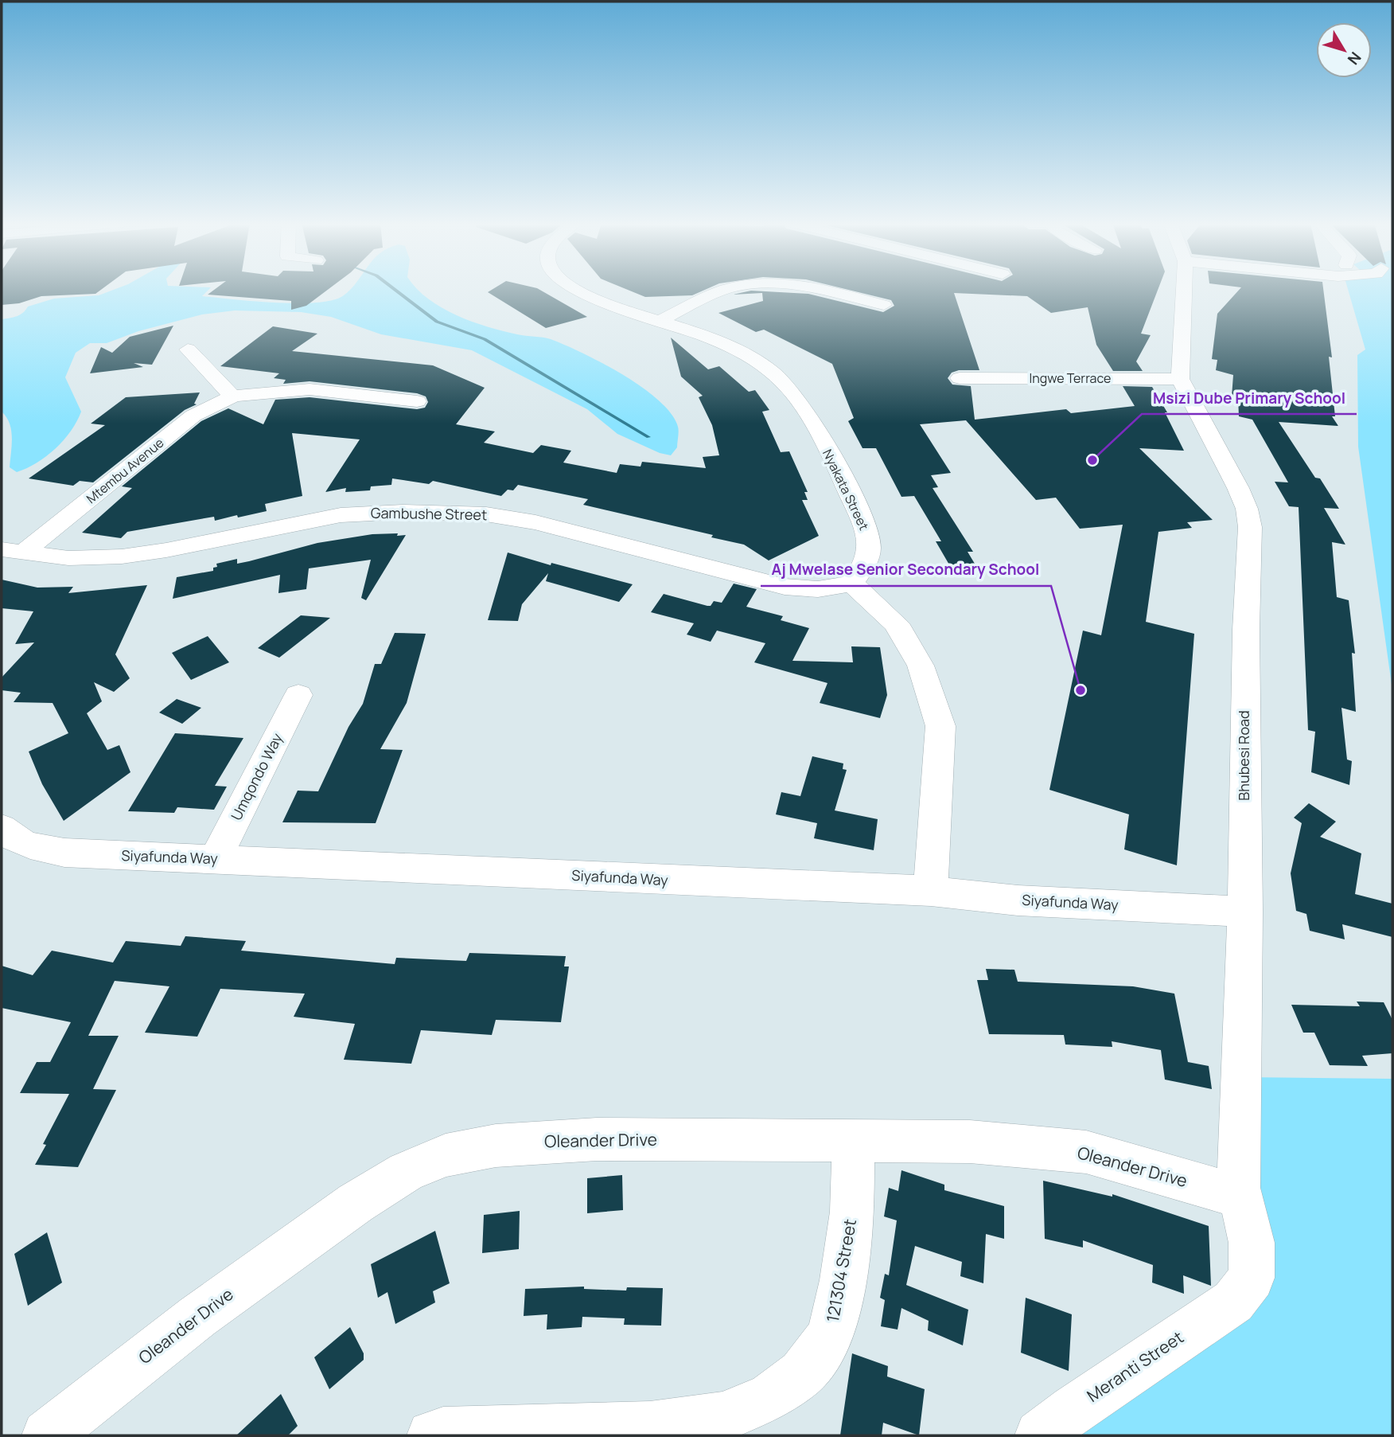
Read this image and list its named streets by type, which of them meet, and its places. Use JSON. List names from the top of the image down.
{
  "streets": {
    "street": [
      "Ingwe Terrace",
      "Mtembu Avenue",
      "Nyakata Street",
      "Gambushe Street",
      "Bhubesi Road",
      "Umqondo Way",
      "Siyafunda Way",
      "Oleander Drive",
      "121304 Street",
      "Meranti Street"
    ]
  },
  "crossings": [
    ["Ingwe Terrace", "Bhubesi Road"],
    ["Mtembu Avenue", "Gambushe Street"],
    ["Nyakata Street", "Gambushe Street"],
    ["Bhubesi Road", "Siyafunda Way"],
    ["Bhubesi Road", "Oleander Drive"],
    ["Bhubesi Road", "Meranti Street"],
    ["Umqondo Way", "Siyafunda Way"],
    ["Oleander Drive", "121304 Street"]
  ],
  "places": ["Msizi Dube Primary School", "Aj Mwelase Senior Secondary School"],
  "north": "bottom right"
}
